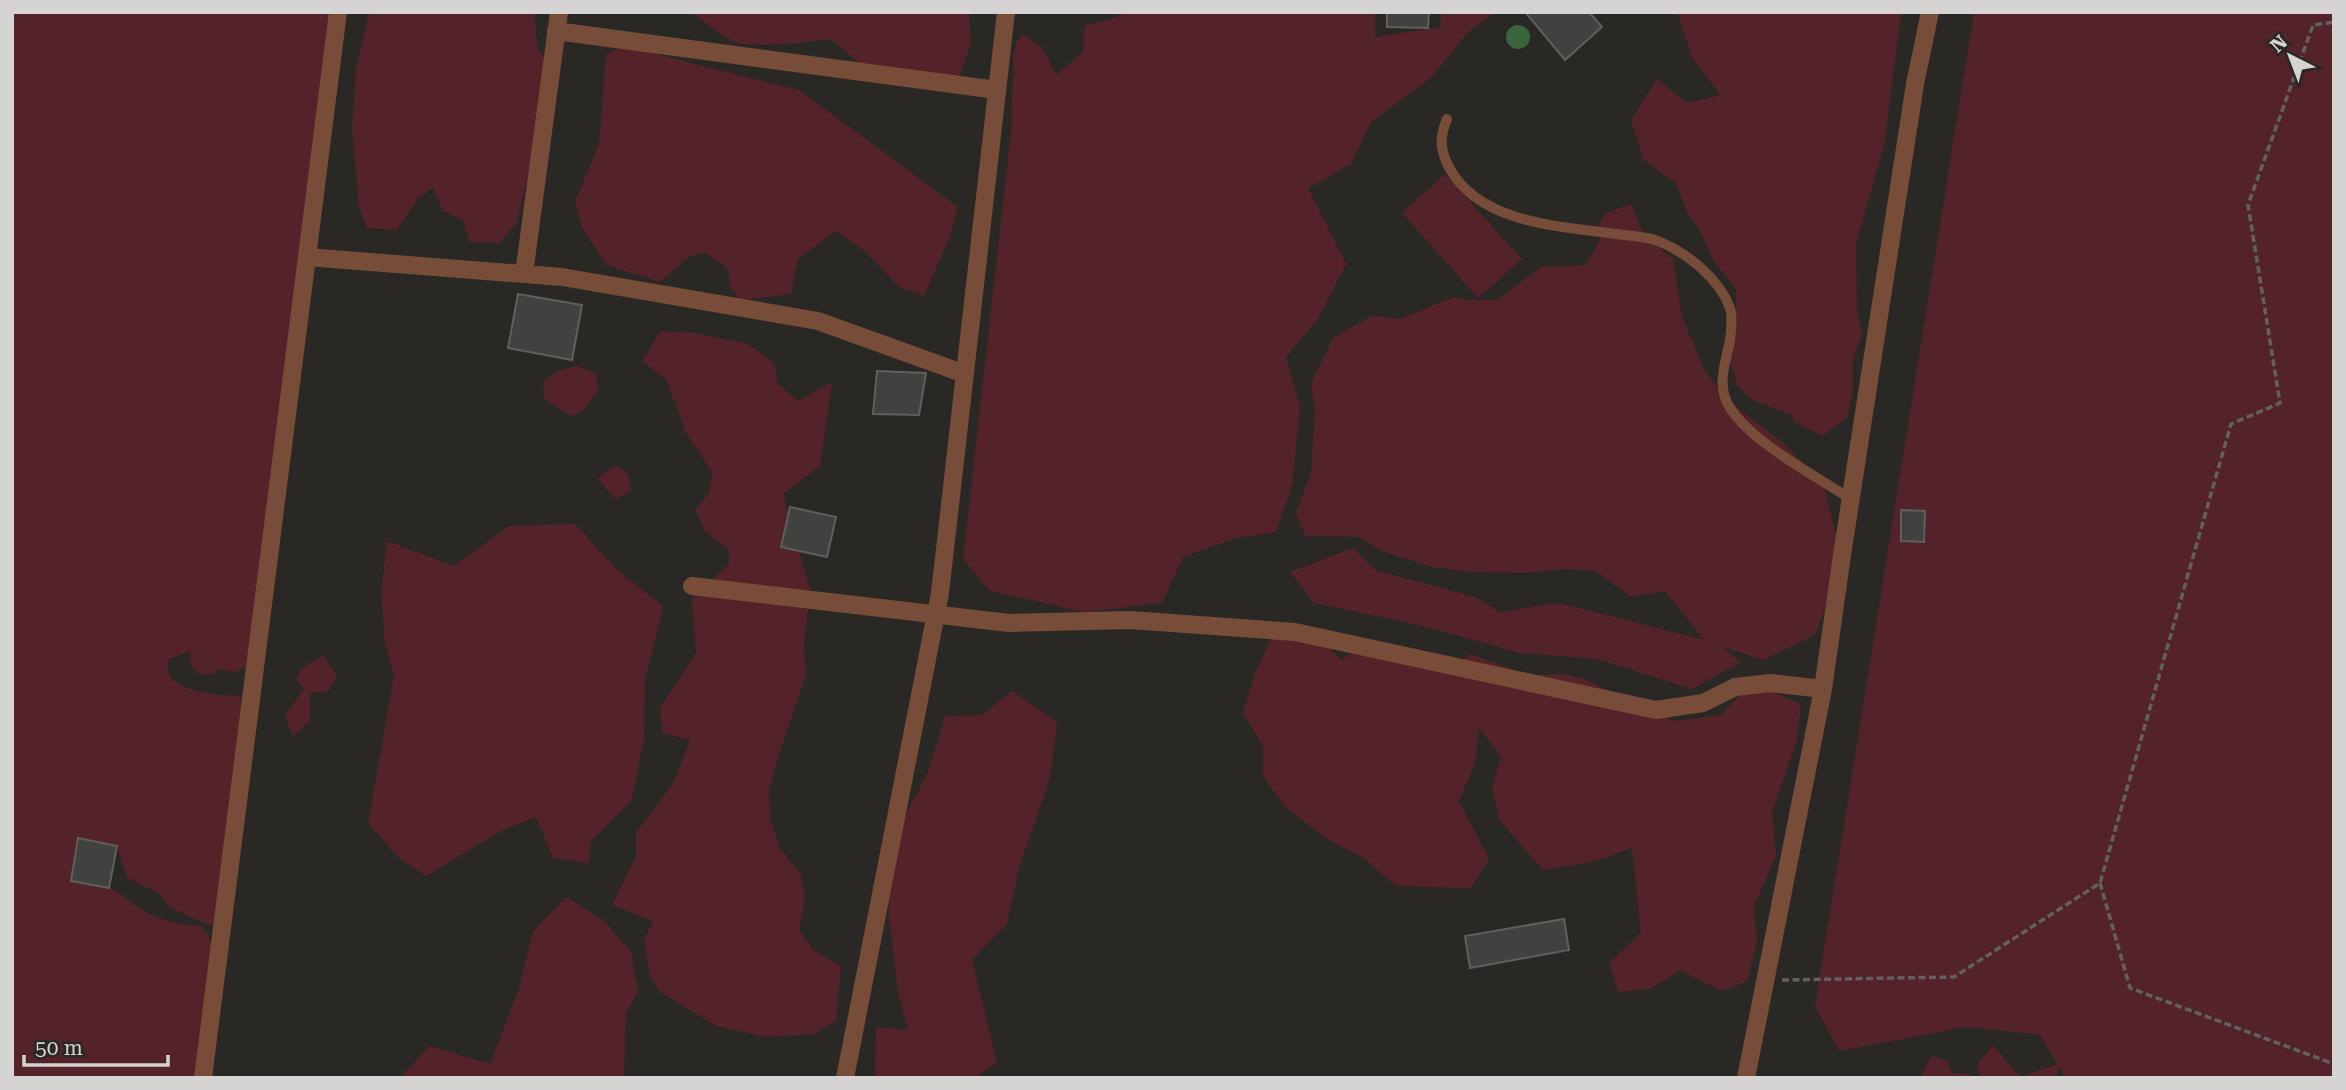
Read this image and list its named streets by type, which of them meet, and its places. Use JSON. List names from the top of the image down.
{
  "scale_bar": "50 m",
  "north": "top left"
}
